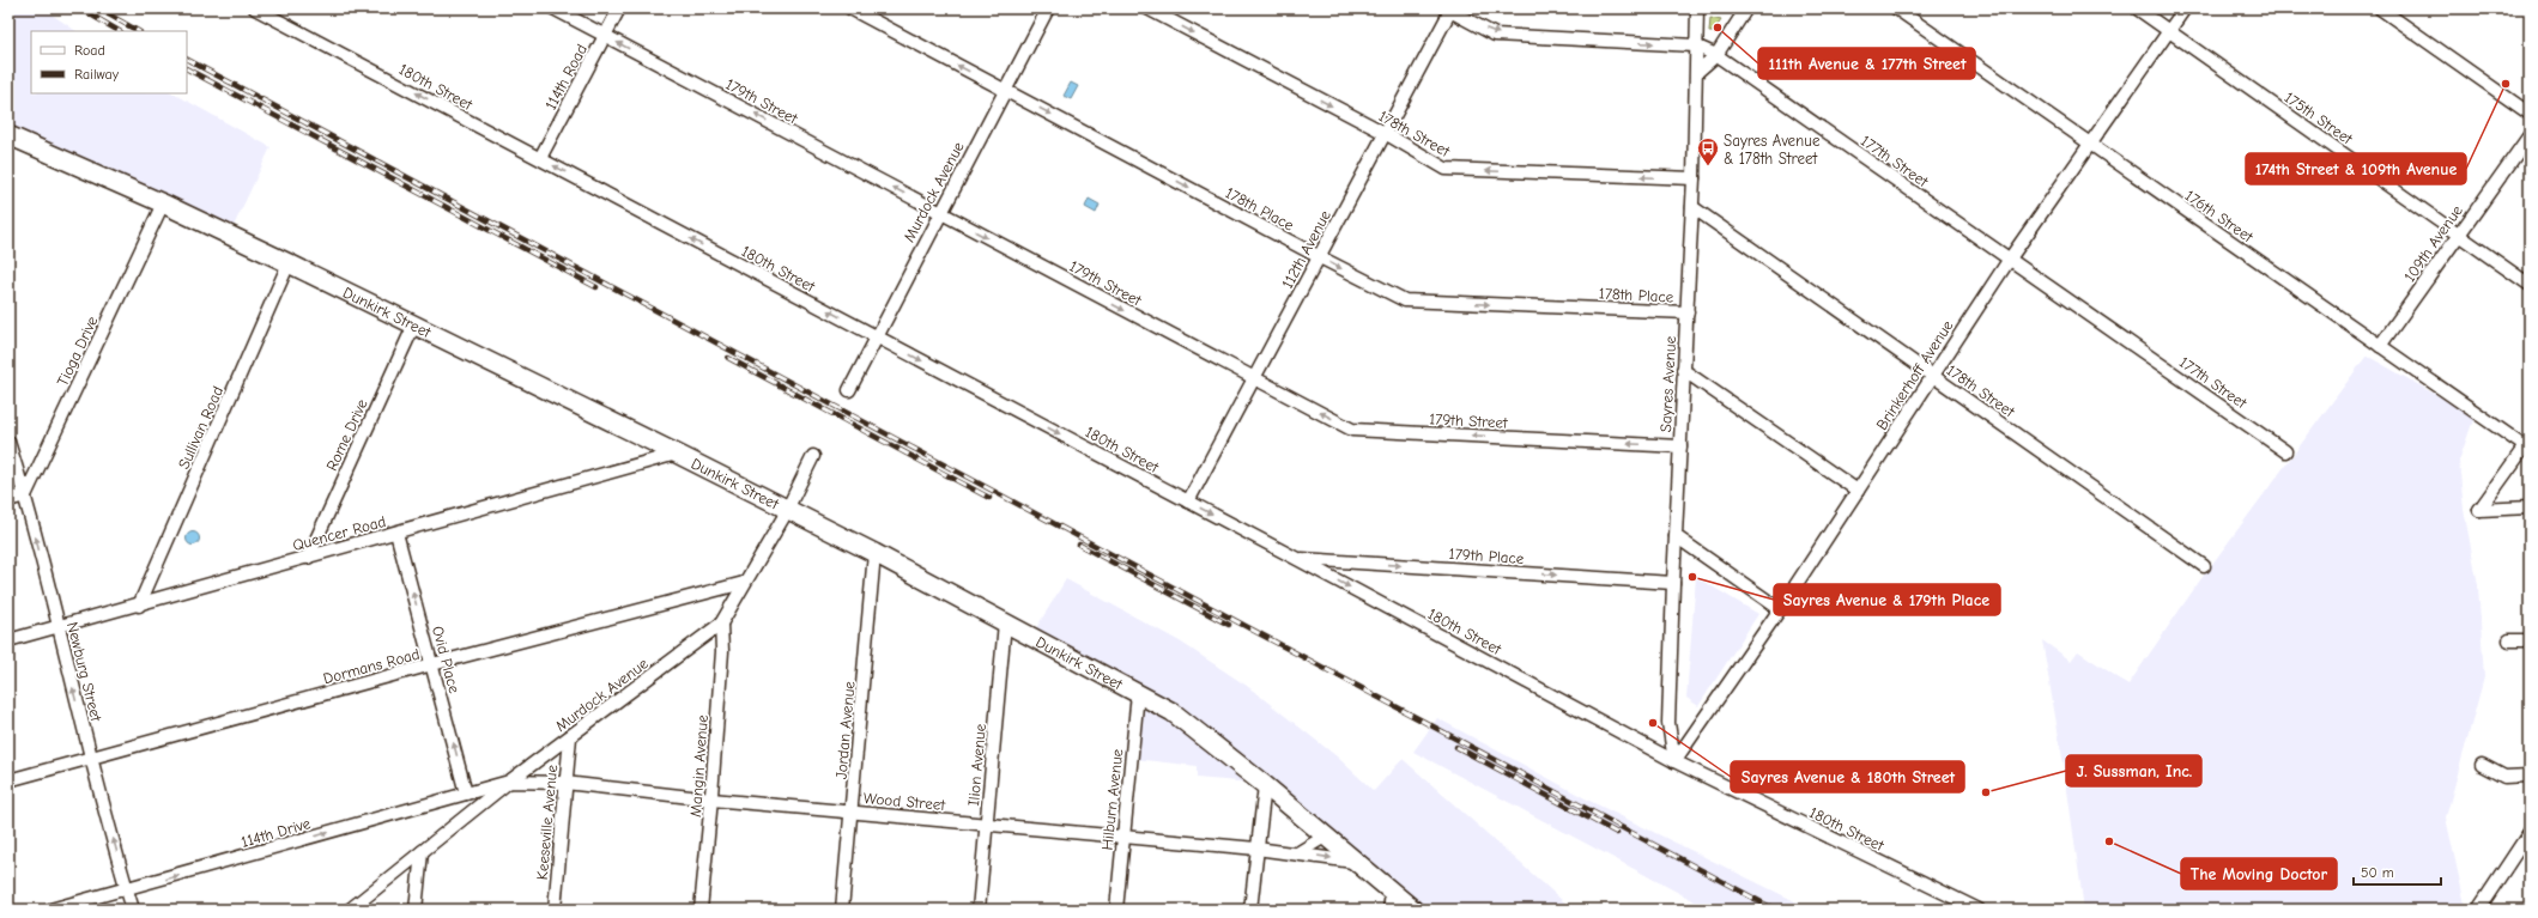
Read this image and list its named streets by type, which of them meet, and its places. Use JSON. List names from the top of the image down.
{
  "streets": {
    "main road": ["Dunkirk Street"],
    "street": [
      "114th Road",
      "180th Street",
      "179th Street",
      "175th Street",
      "178th Street",
      "177th Street",
      "Murdock Avenue",
      "178th Place",
      "176th Street",
      "109th Avenue",
      "112th Avenue",
      "Tioga Drive",
      "Brinkerhoff Avenue",
      "Sayres Avenue",
      "Sullivan Road",
      "Rome Drive",
      "Quencer Road",
      "179th Place",
      "Ovid Place",
      "Dormans Road",
      "Newburg Street",
      "Jordan Avenue",
      "Ilion Avenue",
      "Mangin Avenue",
      "Hilburn Avenue",
      "Wood Street",
      "Keeseville Avenue",
      "114th Drive"
    ]
  },
  "crossings": [
    ["114th Road", "180th Street"],
    ["114th Road", "179th Street"],
    ["180th Street", "Murdock Avenue"],
    ["180th Street", "112th Avenue"],
    ["180th Street", "Brinkerhoff Avenue"],
    ["180th Street", "Sayres Avenue"],
    ["180th Street", "179th Place"],
    ["179th Street", "Murdock Avenue"],
    ["179th Street", "112th Avenue"],
    ["179th Street", "Sayres Avenue"],
    ["175th Street", "109th Avenue"],
    ["175th Street", "Brinkerhoff Avenue"],
    ["178th Street", "112th Avenue"],
    ["178th Street", "Brinkerhoff Avenue"],
    ["178th Street", "Sayres Avenue"],
    ["177th Street", "112th Avenue"],
    ["177th Street", "Brinkerhoff Avenue"],
    ["177th Street", "Sayres Avenue"],
    ["Murdock Avenue", "178th Place"],
    ["Murdock Avenue", "Dunkirk Street"],
    ["Murdock Avenue", "Dormans Road"],
    ["Murdock Avenue", "Mangin Avenue"],
    ["Murdock Avenue", "Wood Street"],
    ["Murdock Avenue", "Keeseville Avenue"],
    ["Murdock Avenue", "114th Drive"],
    ["178th Place", "112th Avenue"],
    ["178th Place", "Sayres Avenue"],
    ["176th Street", "109th Avenue"],
    ["176th Street", "Brinkerhoff Avenue"],
    ["Dunkirk Street", "Tioga Drive"],
    ["Dunkirk Street", "Sullivan Road"],
    ["Dunkirk Street", "Rome Drive"],
    ["Dunkirk Street", "Quencer Road"],
    ["Dunkirk Street", "Jordan Avenue"],
    ["Dunkirk Street", "Ilion Avenue"],
    ["Dunkirk Street", "Hilburn Avenue"],
    ["Dunkirk Street", "Wood Street"],
    ["Tioga Drive", "Newburg Street"],
    ["Brinkerhoff Avenue", "Sayres Avenue"],
    ["Sayres Avenue", "179th Place"],
    ["Sullivan Road", "Quencer Road"],
    ["Rome Drive", "Quencer Road"],
    ["Quencer Road", "Ovid Place"],
    ["Quencer Road", "Newburg Street"],
    ["Ovid Place", "Dormans Road"],
    ["Ovid Place", "114th Drive"],
    ["Dormans Road", "Newburg Street"],
    ["Newburg Street", "114th Drive"],
    ["Jordan Avenue", "Wood Street"],
    ["Ilion Avenue", "Wood Street"],
    ["Mangin Avenue", "Wood Street"],
    ["Hilburn Avenue", "Wood Street"],
    ["Wood Street", "Keeseville Avenue"],
    ["Wood Street", "114th Drive"]
  ],
  "one_way": [
    "179th Place",
    "Ovid Place",
    "Newburg Street",
    "114th Drive"
  ],
  "places": {
    "other": [
      "111th Avenue & 177th Street",
      "174th Street & 109th Avenue",
      "Sayres Avenue & 179th Place",
      "Sayres Avenue & 180th Street",
      "J. Sussman, Inc.",
      "The Moving Doctor"
    ],
    "bus stop": ["Sayres Avenue & 178th Street"]
  },
  "legend": ["Road", "Railway"],
  "scale_bar": "50 m"
}
